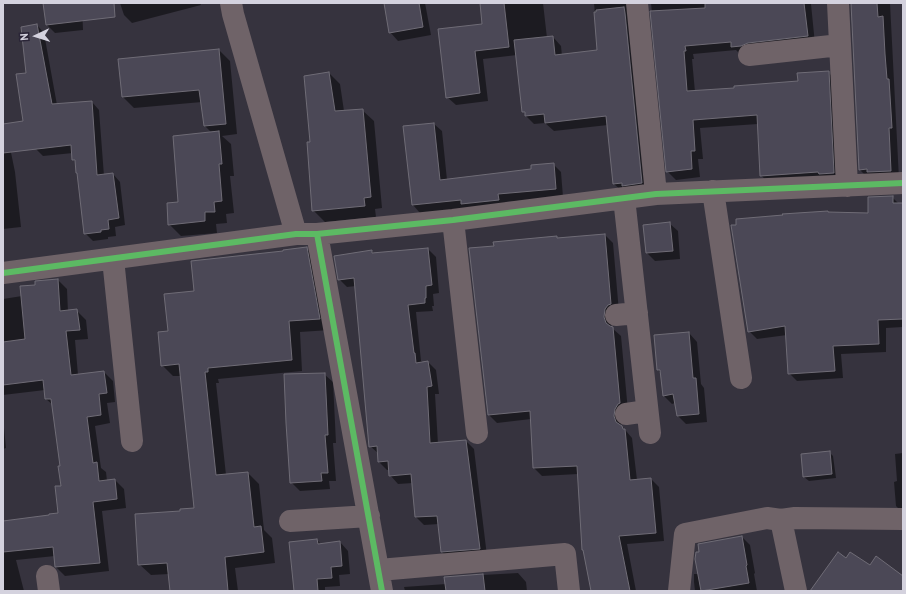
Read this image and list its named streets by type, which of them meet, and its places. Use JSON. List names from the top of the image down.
{
  "north": "left"
}
